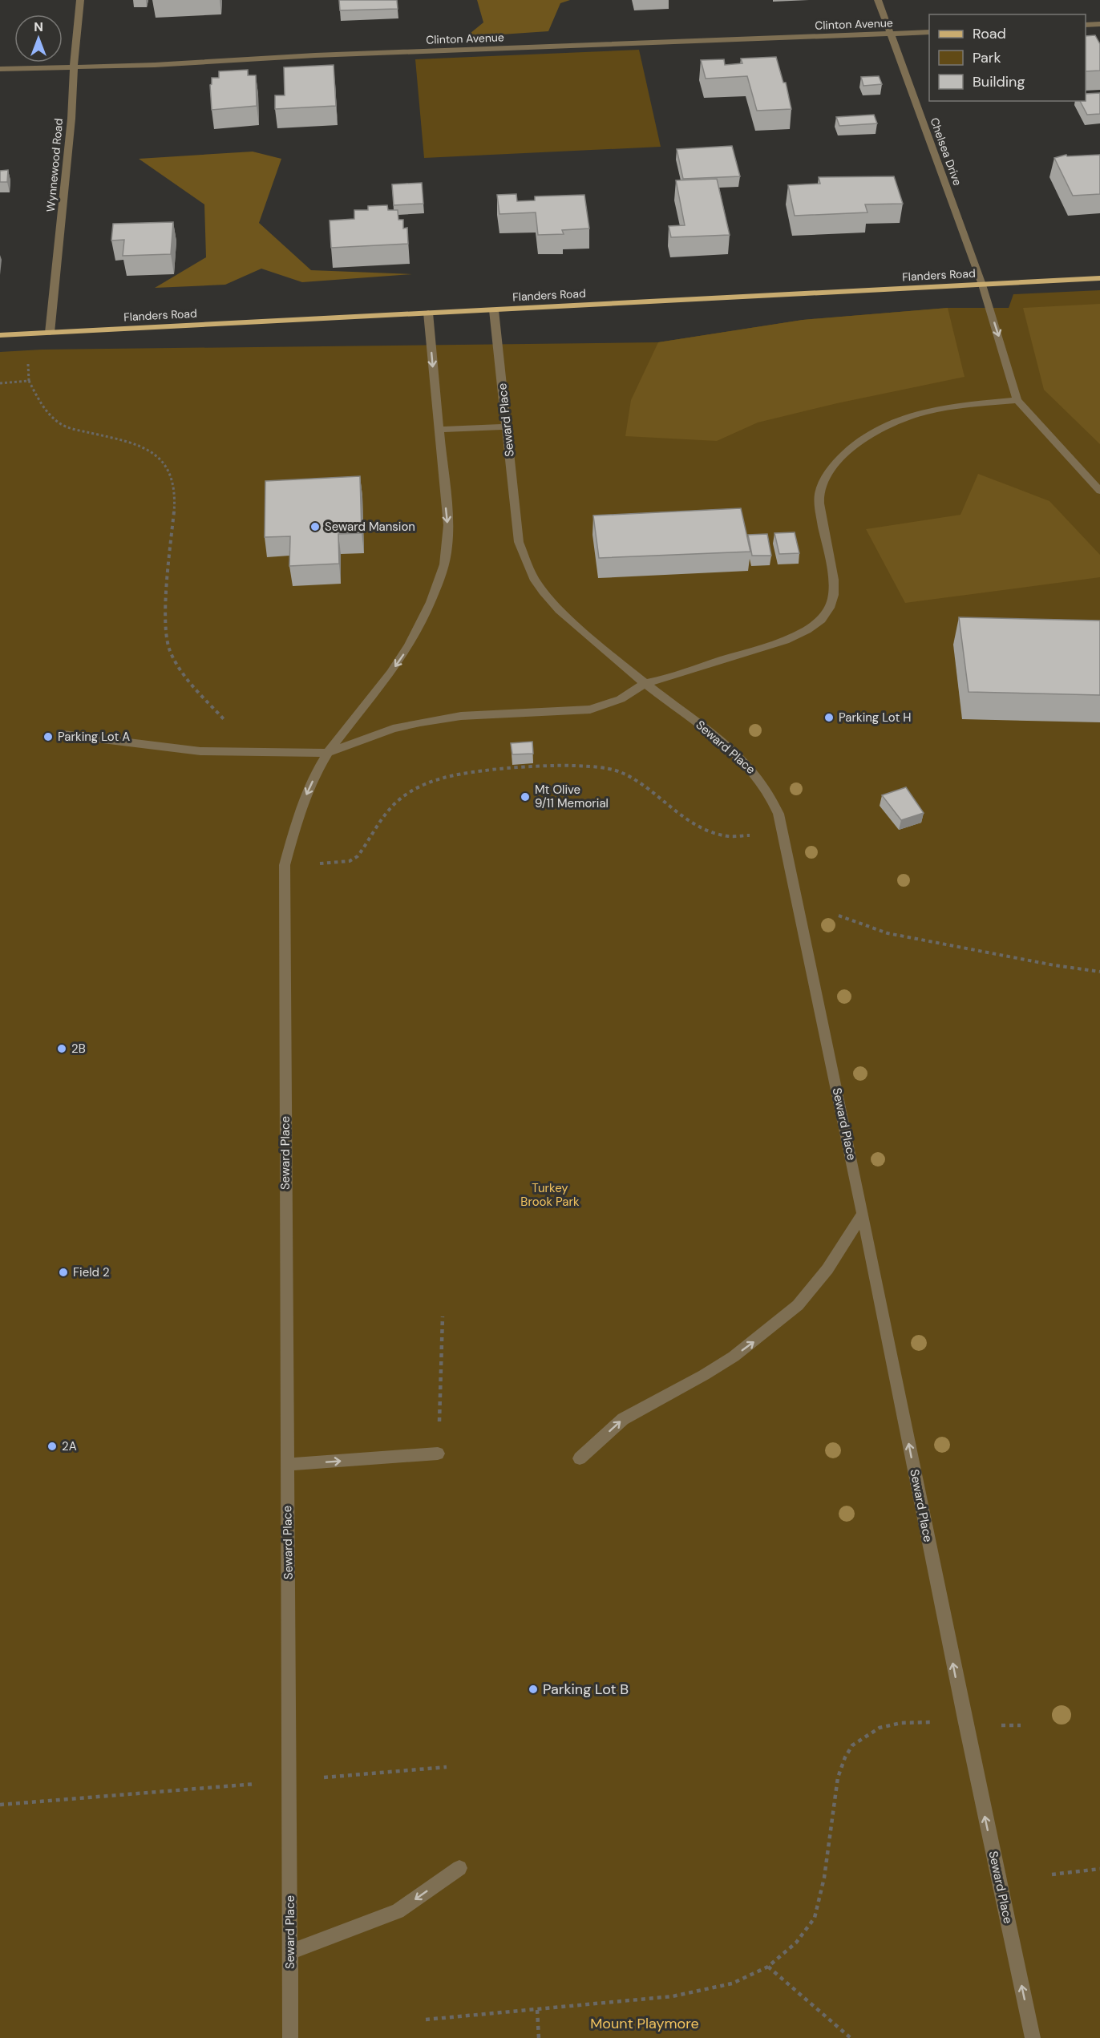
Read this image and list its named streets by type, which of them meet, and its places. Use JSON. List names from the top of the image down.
{
  "streets": {
    "main road": ["Flanders Road"],
    "street": [
      "Clinton Avenue",
      "Chelsea Drive",
      "Wynnewood Road",
      "Seward Place"
    ]
  },
  "crossings": [
    ["Clinton Avenue", "Chelsea Drive"],
    ["Clinton Avenue", "Wynnewood Road"],
    ["Chelsea Drive", "Flanders Road"],
    ["Wynnewood Road", "Flanders Road"],
    ["Flanders Road", "Seward Place"]
  ],
  "parks": ["Turkey Brook Park", "Mount Playmore"],
  "places": [
    "Seward Mansion",
    "Parking Lot H",
    "Parking Lot A",
    "Mt Olive 9/11 Memorial",
    "2B",
    "Field 2",
    "2A",
    "Parking Lot B"
  ],
  "legend": ["Road", "Park", "Building"],
  "north": "top"
}
